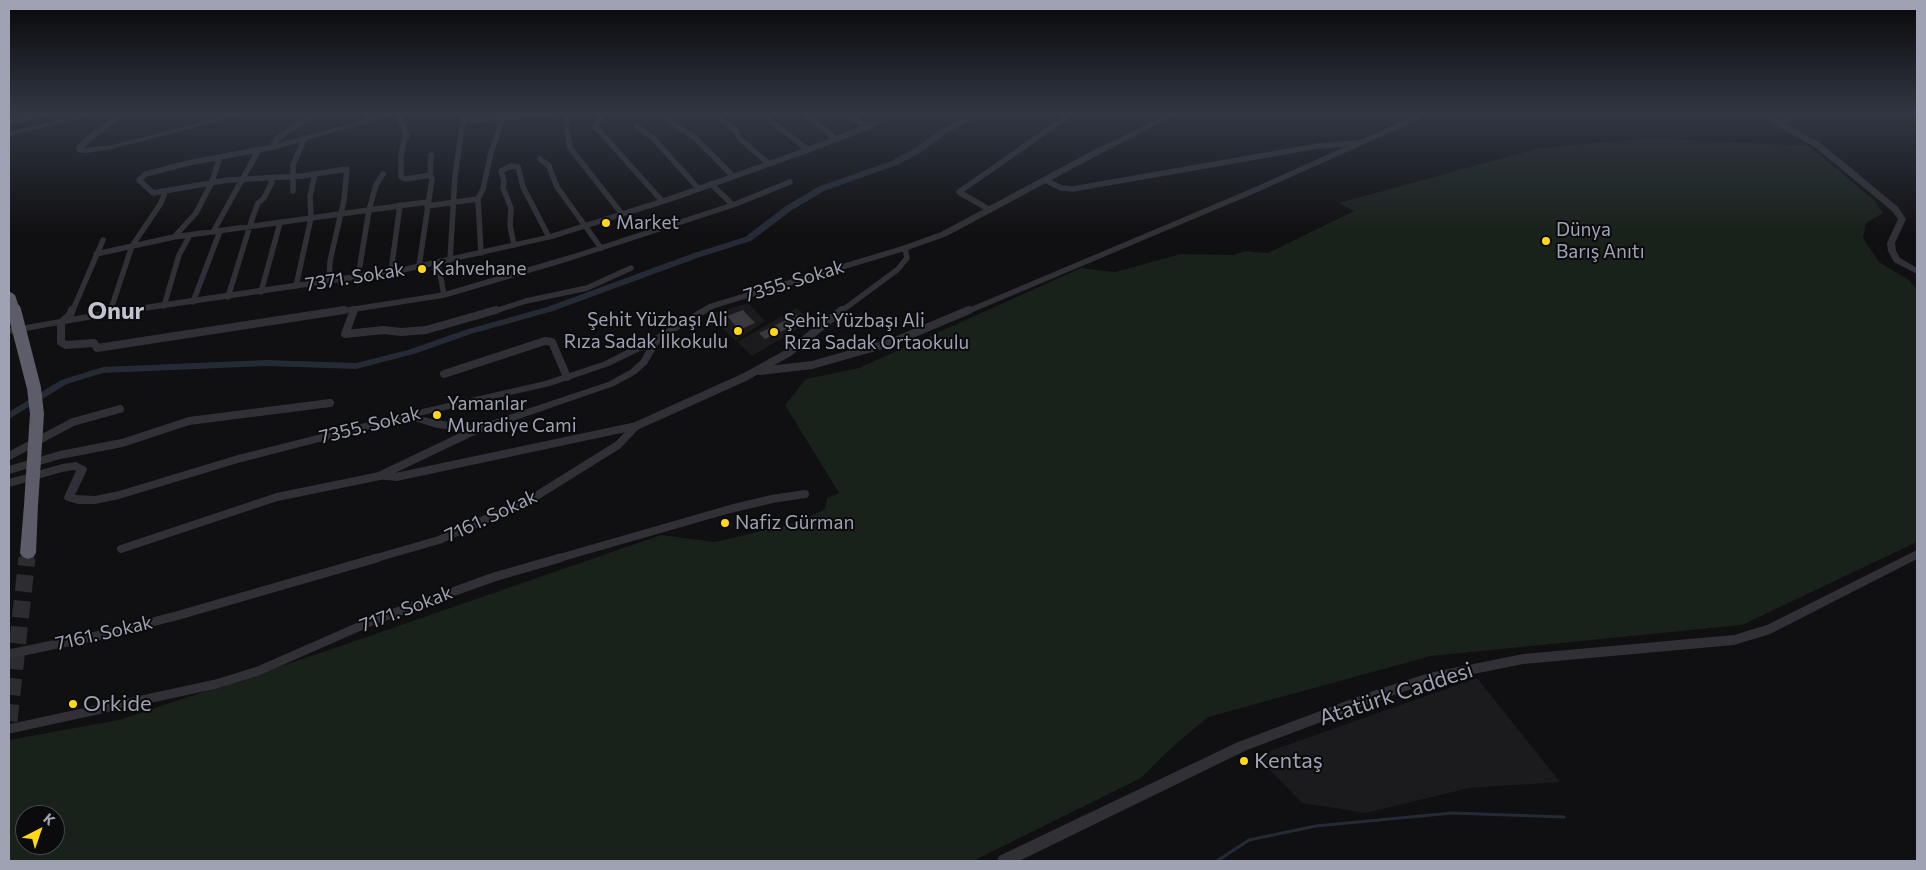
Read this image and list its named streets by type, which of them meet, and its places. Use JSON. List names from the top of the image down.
{
  "streets": {
    "street": [
      "7371. Sokak",
      "7355. Sokak",
      "7161. Sokak",
      "7171. Sokak",
      "Atatürk Caddesi"
    ]
  },
  "crossings": [
    ["7355. Sokak", "7161. Sokak"]
  ],
  "districts": ["Onur"],
  "places": [
    "Market",
    "Dünya Barış Anıtı",
    "Kahvehane",
    "Şehit Yüzbaşı Ali Rıza Sadak İlkokulu",
    "Şehit Yüzbaşı Ali Rıza Sadak Ortaokulu",
    "Yamanlar Muradiye Cami",
    "Nafiz Gürman",
    "Orkide",
    "Kentaş"
  ],
  "north": "top right"
}
